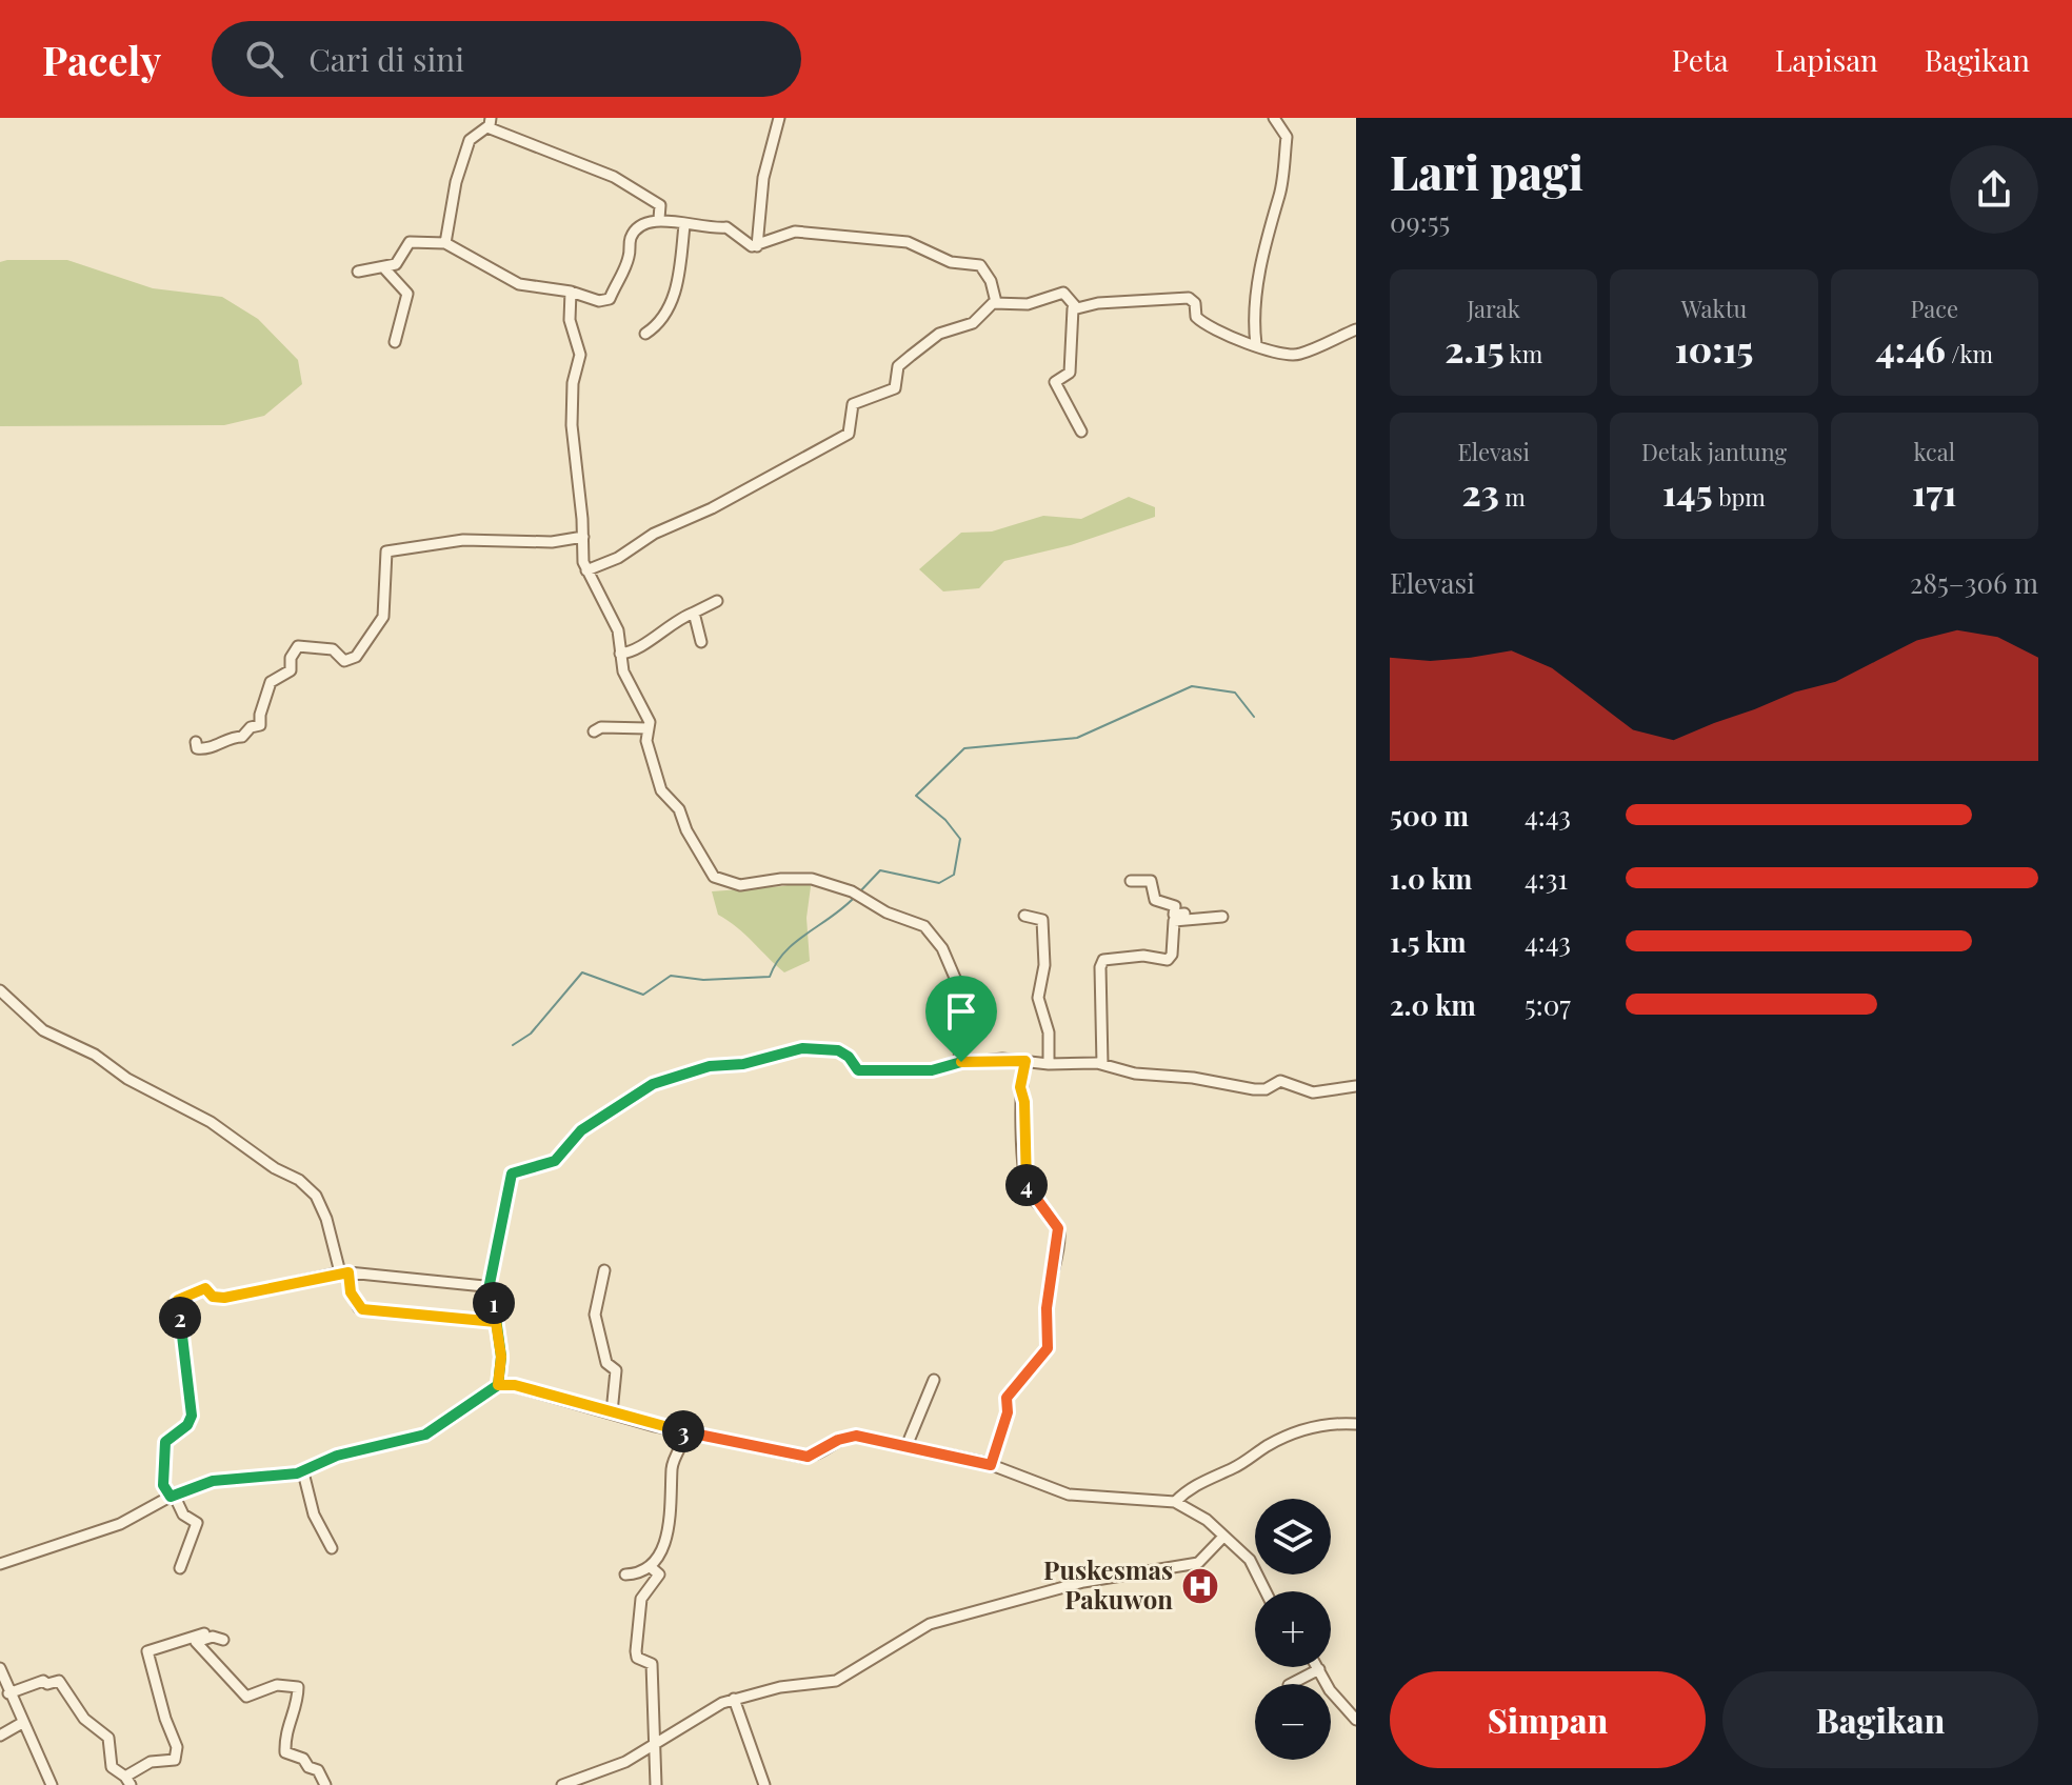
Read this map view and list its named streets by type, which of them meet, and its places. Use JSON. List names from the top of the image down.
{
  "places": {
    "hospital": ["Puskesmas Pakuwon"]
  },
  "page": {
    "header": "Pacely",
    "search": "Cari di sini",
    "nav": ["Peta", "Lapisan", "Bagikan"],
    "heading": ["Lari pagi", "09:55"],
    "stats": [
      ["Jarak", "2.15 km"],
      ["Waktu", "10:15"],
      ["Pace", "4:46 /km"],
      ["Elevasi", "23 m"],
      ["Detak jantung", "145 bpm"],
      ["kcal", "171"]
    ],
    "chart": ["Elevasi", "285–306 m"],
    "list": [
      {
        "name": "500 m",
        "note": "4:43"
      },
      {
        "name": "1.0 km",
        "note": "4:31"
      },
      {
        "name": "1.5 km",
        "note": "4:43"
      },
      {
        "name": "2.0 km",
        "note": "5:07"
      }
    ],
    "pins": [
      "4",
      "1",
      "2",
      "3"
    ],
    "map_buttons": ["+", "−"],
    "buttons": ["Simpan", "Bagikan"]
  }
}
